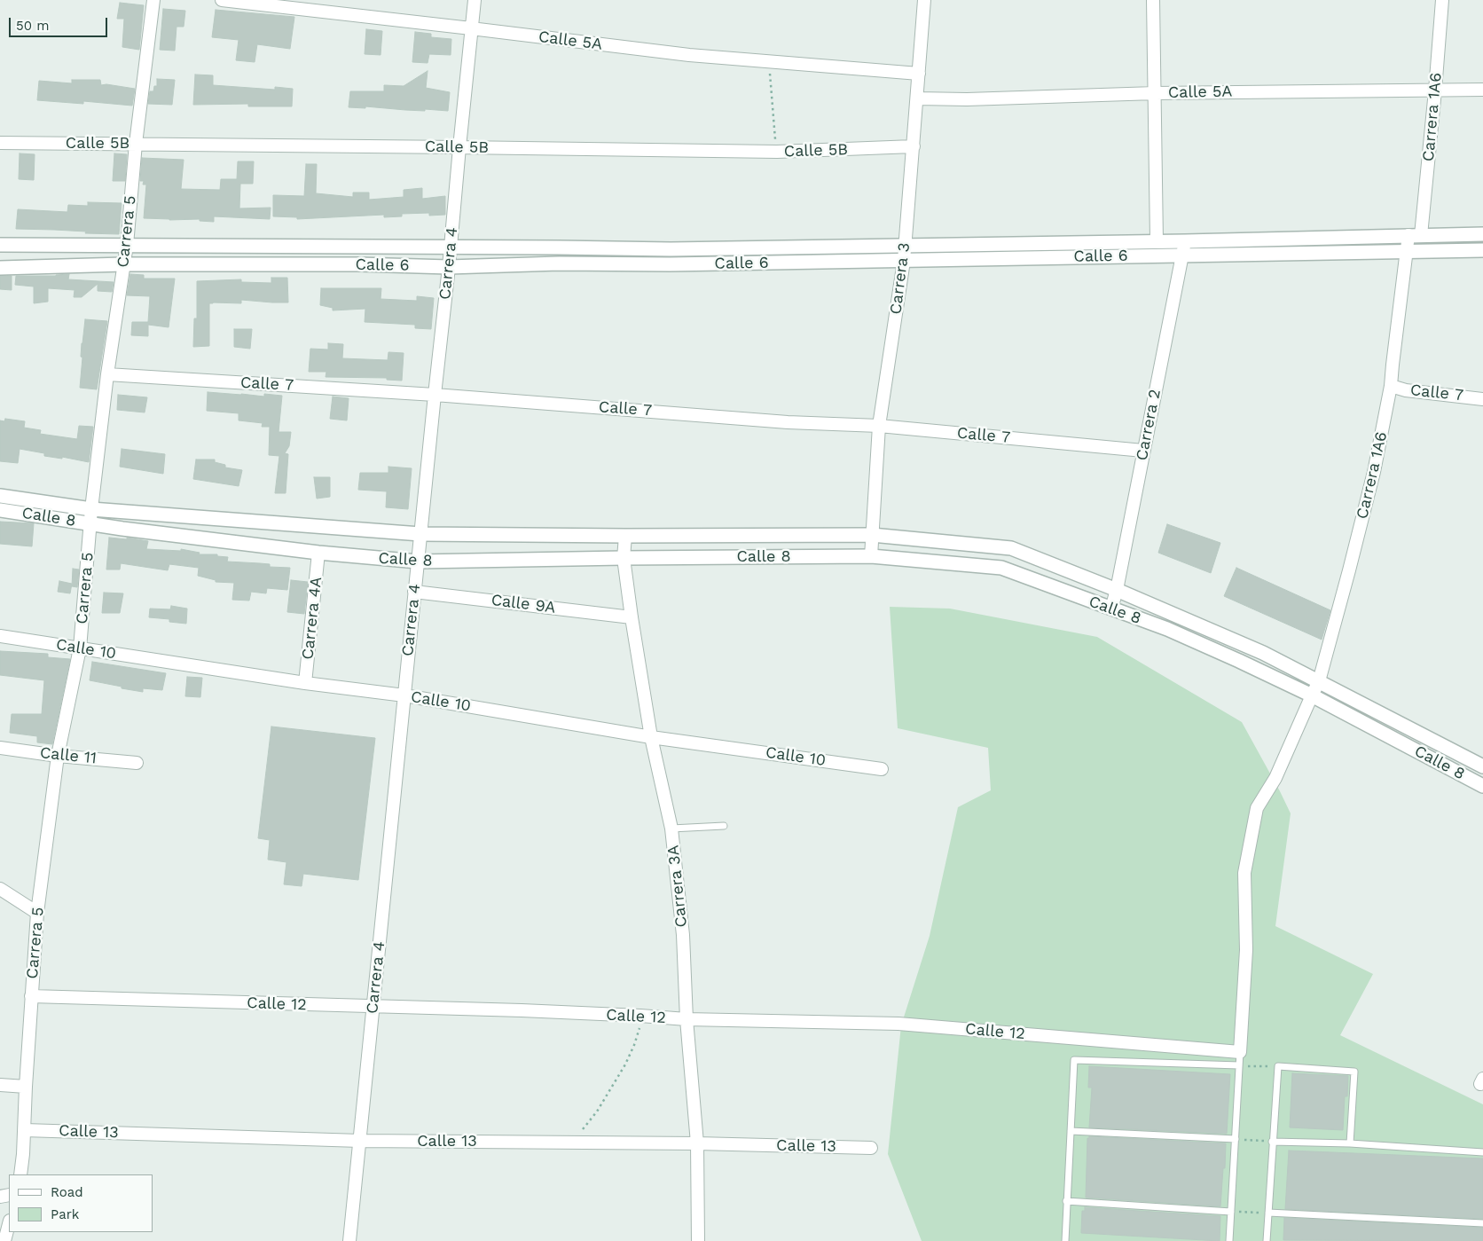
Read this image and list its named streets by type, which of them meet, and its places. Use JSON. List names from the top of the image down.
{
  "streets": {
    "street": [
      "Calle 5A",
      "Carrera 1A6",
      "Calle 5B",
      "Carrera 5",
      "Calle 6",
      "Carrera 4",
      "Carrera 3",
      "Calle 7",
      "Carrera 2",
      "Calle 8",
      "Calle 9A",
      "Carrera 4A",
      "Calle 10",
      "Calle 11",
      "Carrera 3A",
      "Calle 12",
      "Calle 13"
    ]
  },
  "crossings": [
    ["Calle 5A", "Carrera 1A6"],
    ["Calle 5A", "Carrera 4"],
    ["Calle 5A", "Carrera 3"],
    ["Carrera 1A6", "Calle 6"],
    ["Carrera 1A6", "Calle 7"],
    ["Carrera 1A6", "Calle 8"],
    ["Carrera 1A6", "Calle 12"],
    ["Calle 5B", "Carrera 5"],
    ["Calle 5B", "Carrera 4"],
    ["Calle 5B", "Carrera 3"],
    ["Carrera 5", "Calle 6"],
    ["Carrera 5", "Calle 7"],
    ["Carrera 5", "Calle 8"],
    ["Carrera 5", "Calle 10"],
    ["Carrera 5", "Calle 11"],
    ["Carrera 5", "Calle 12"],
    ["Carrera 5", "Calle 13"],
    ["Calle 6", "Carrera 4"],
    ["Calle 6", "Carrera 3"],
    ["Calle 6", "Carrera 2"],
    ["Carrera 4", "Calle 7"],
    ["Carrera 4", "Calle 8"],
    ["Carrera 4", "Calle 9A"],
    ["Carrera 4", "Calle 10"],
    ["Carrera 4", "Calle 12"],
    ["Carrera 4", "Calle 13"],
    ["Carrera 3", "Calle 7"],
    ["Carrera 3", "Calle 8"],
    ["Calle 7", "Carrera 2"],
    ["Carrera 2", "Calle 8"],
    ["Calle 8", "Carrera 4A"],
    ["Calle 8", "Carrera 3A"],
    ["Calle 9A", "Carrera 3A"],
    ["Carrera 4A", "Calle 10"],
    ["Calle 10", "Carrera 3A"],
    ["Carrera 3A", "Calle 12"],
    ["Carrera 3A", "Calle 13"]
  ],
  "legend": ["Road", "Park"],
  "scale_bar": "50 m"
}
